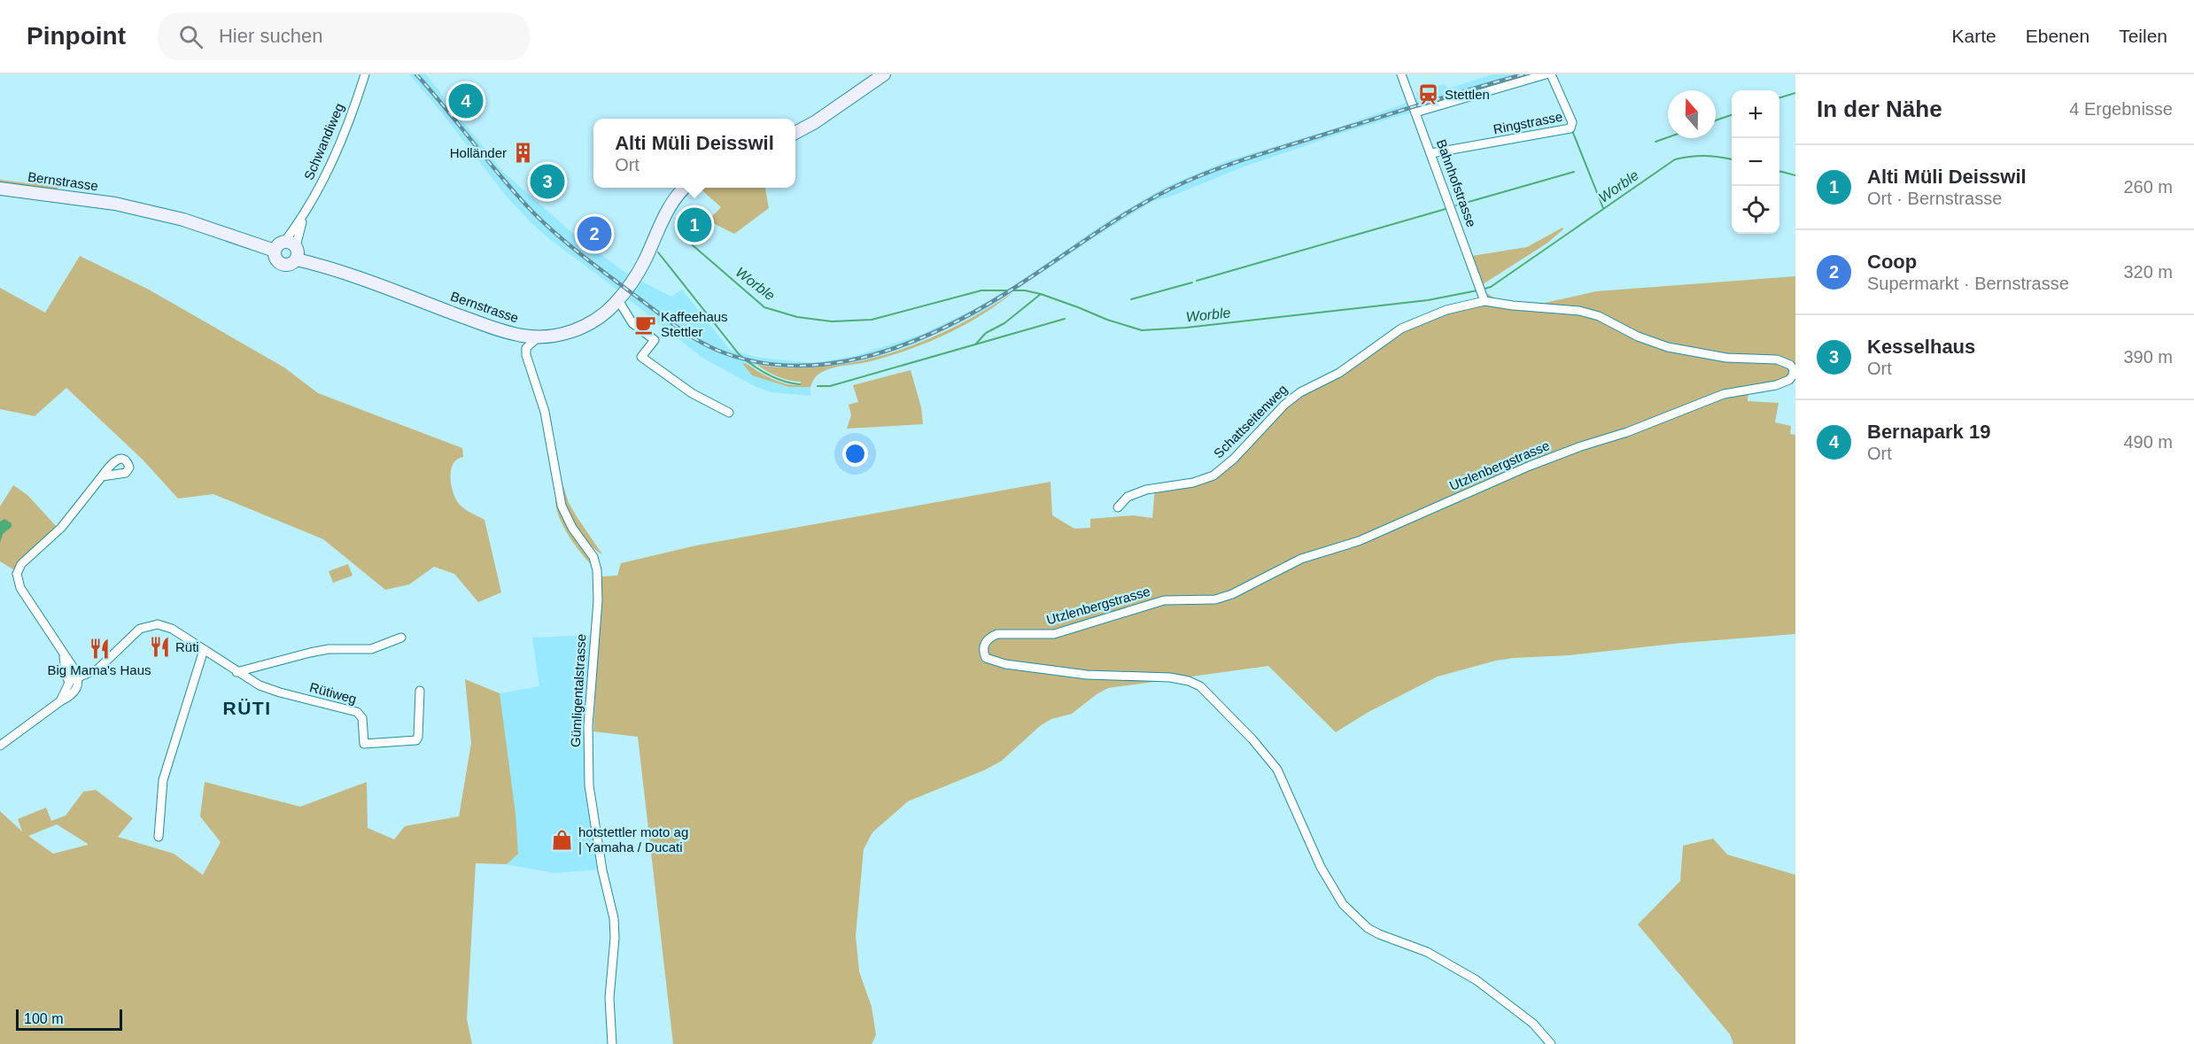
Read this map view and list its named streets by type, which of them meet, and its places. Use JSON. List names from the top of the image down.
{
  "streets": {
    "main road": ["Bernstrasse"],
    "street": [
      "Ringstrasse",
      "Schwandiweg",
      "Bahnhofstrasse",
      "Schattseitenweg",
      "Utzlenbergstrasse",
      "Gümligentalstrasse",
      "Rütiweg"
    ]
  },
  "crossings": [
    ["Ringstrasse", "Bahnhofstrasse"],
    ["Schwandiweg", "Bernstrasse"],
    ["Bernstrasse", "Gümligentalstrasse"],
    ["Bahnhofstrasse", "Schattseitenweg"],
    ["Bahnhofstrasse", "Utzlenbergstrasse"],
    ["Schattseitenweg", "Utzlenbergstrasse"]
  ],
  "districts": ["RÜTI"],
  "water": ["Worble"],
  "places": {
    "station": ["Stettlen"],
    "building": ["Holländer"],
    "cafe": ["Kaffeehaus Stettler"],
    "restaurant": ["Rüti", "Big Mama's Haus"],
    "shop": ["hotstettler moto ag | Yamaha / Ducati"]
  },
  "scale_bar": "100 m",
  "north": "top",
  "page": {
    "header": "Pinpoint",
    "search": "Hier suchen",
    "nav": ["Karte", "Ebenen", "Teilen"],
    "heading": ["In der Nähe", "4 Ergebnisse"],
    "pins": [
      "4",
      "3",
      "1",
      "2"
    ],
    "map_buttons": ["+", "−"],
    "popup": ["Alti Müli Deisswil", "Ort"],
    "list": [
      {
        "mark": "1",
        "name": "Alti Müli Deisswil",
        "note": "Ort · Bernstrasse",
        "value": "260 m"
      },
      {
        "mark": "2",
        "name": "Coop",
        "note": "Supermarkt · Bernstrasse",
        "value": "320 m"
      },
      {
        "mark": "3",
        "name": "Kesselhaus",
        "note": "Ort",
        "value": "390 m"
      },
      {
        "mark": "4",
        "name": "Bernapark 19",
        "note": "Ort",
        "value": "490 m"
      }
    ],
    "scale": "100 m"
  }
}
